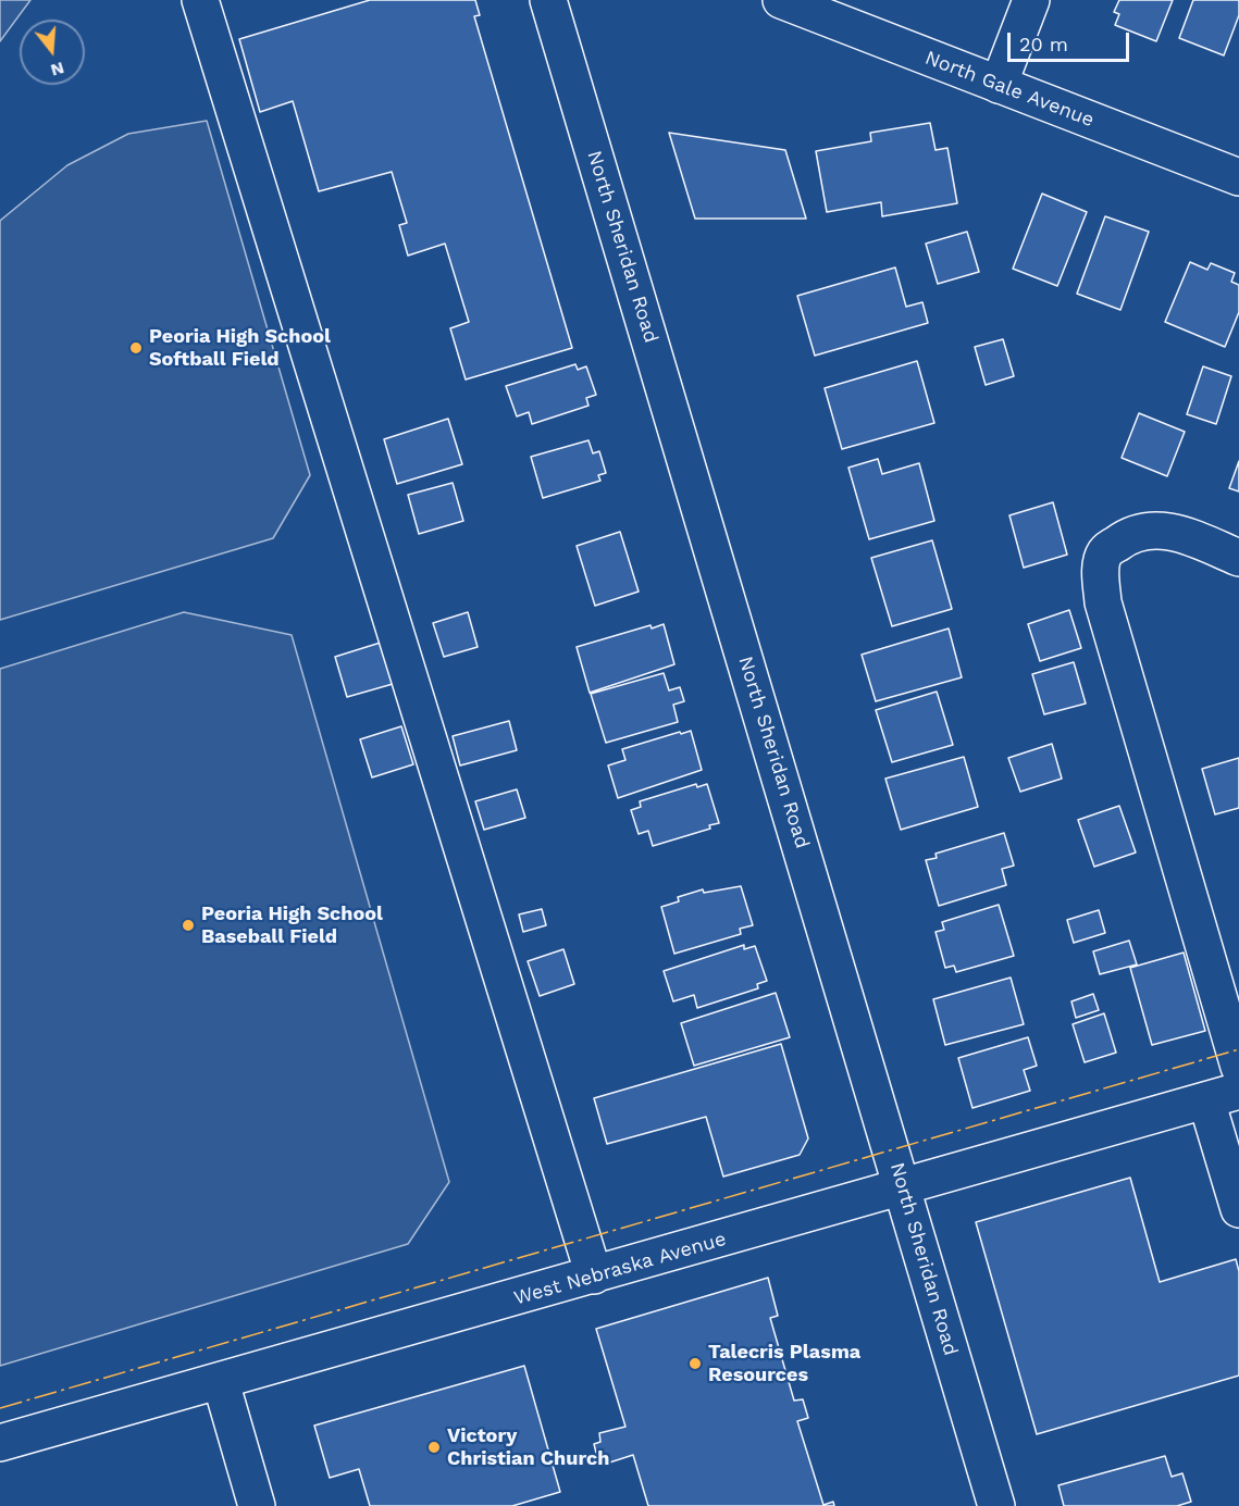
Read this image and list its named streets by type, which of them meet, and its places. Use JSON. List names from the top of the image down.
{
  "streets": {
    "main road": ["North Gale Avenue", "North Sheridan Road", "West Nebraska Avenue"]
  },
  "crossings": [
    ["North Sheridan Road", "West Nebraska Avenue"]
  ],
  "places": [
    "Peoria High School Softball Field",
    "Peoria High School Baseball Field",
    "Talecris Plasma Resources",
    "Victory Christian Church"
  ],
  "scale_bar": "20 m",
  "north": "bottom"
}
